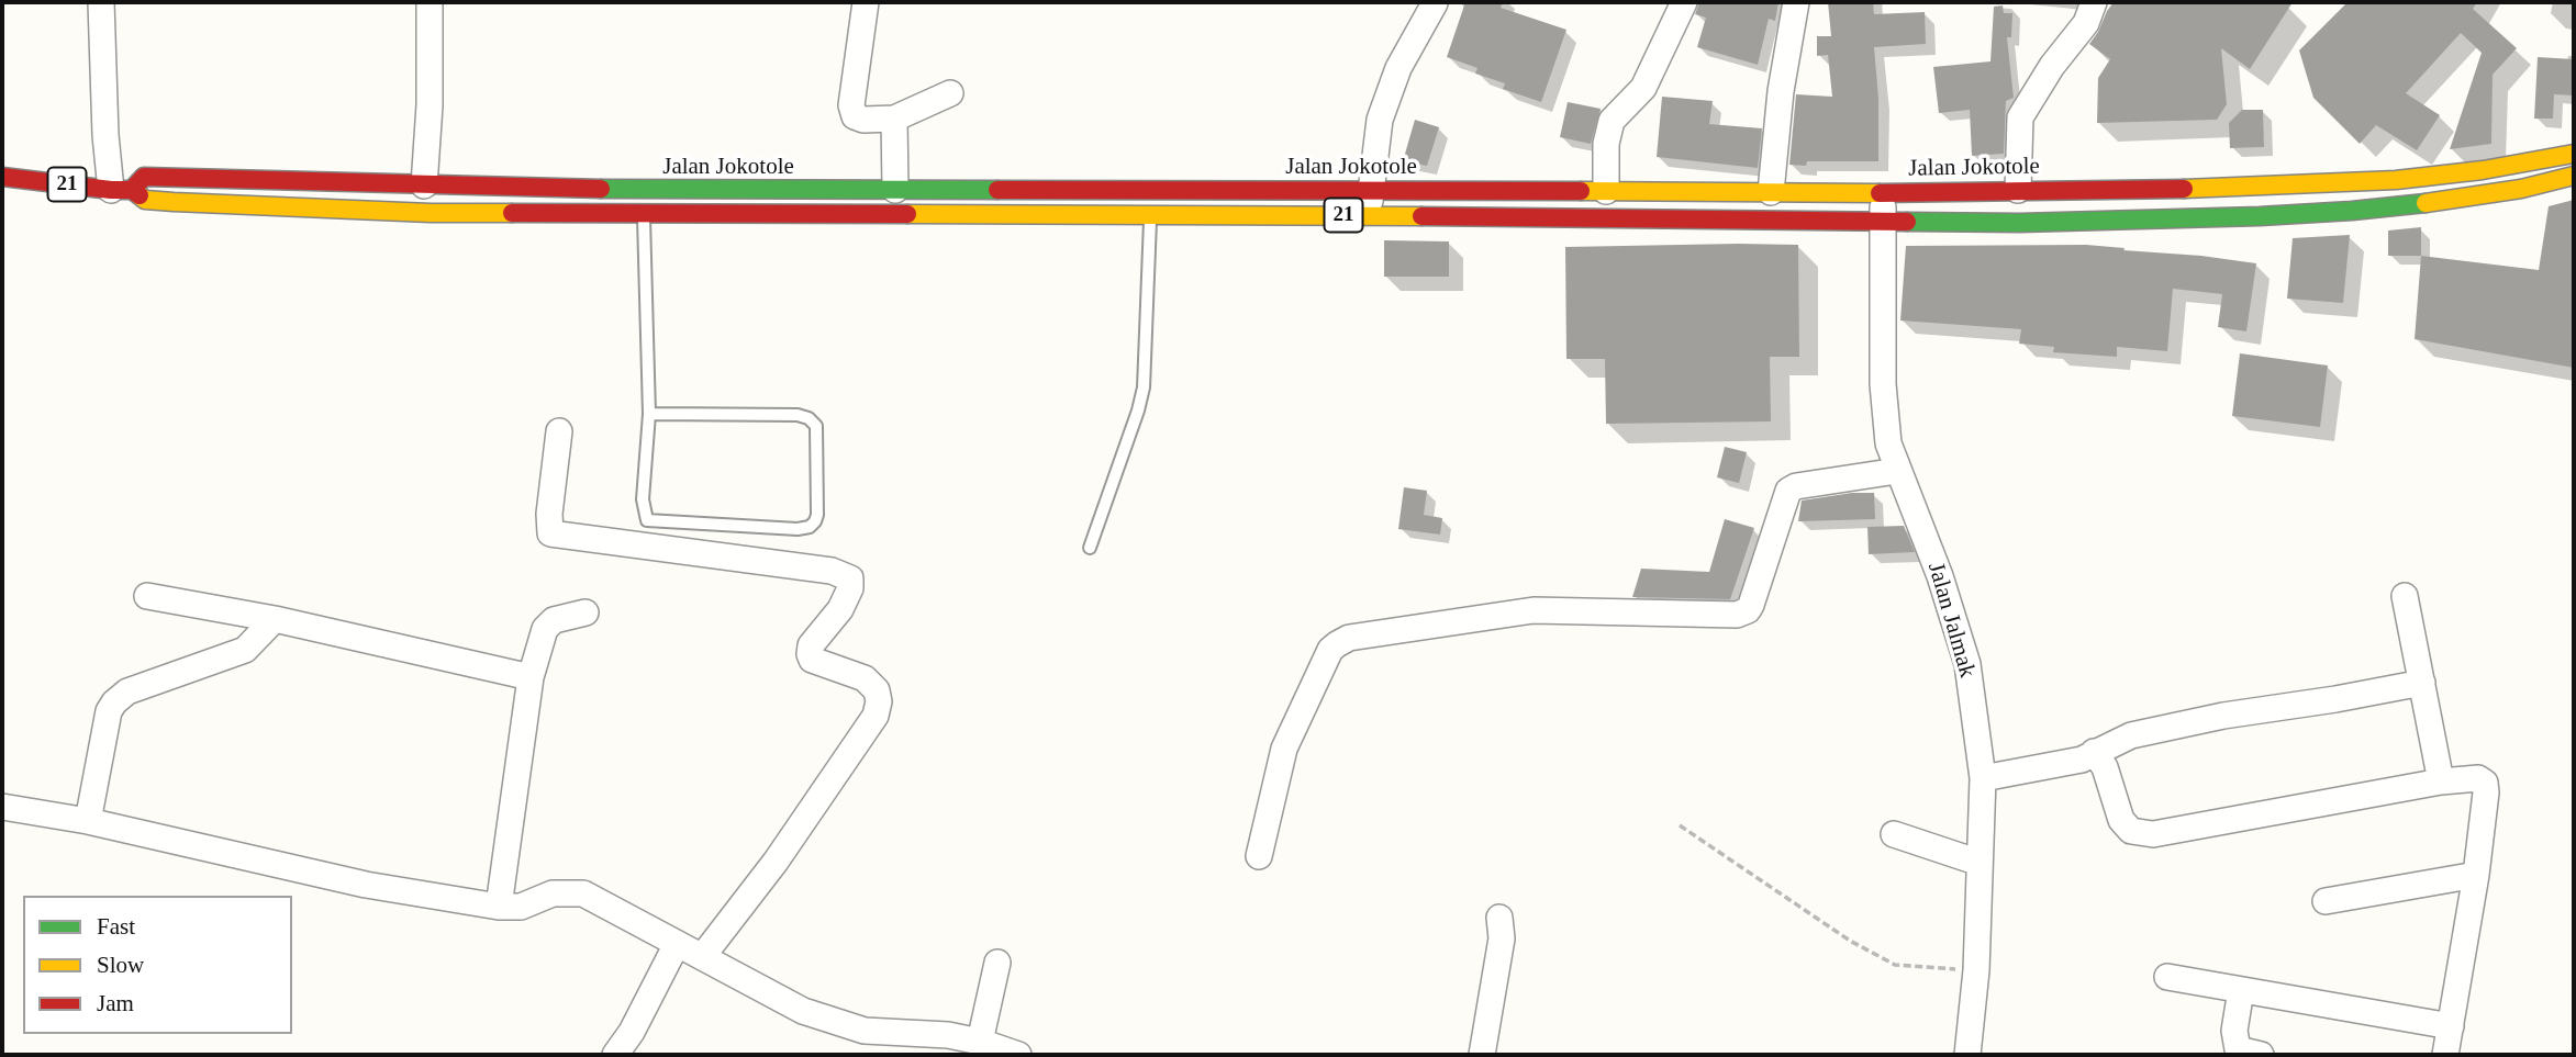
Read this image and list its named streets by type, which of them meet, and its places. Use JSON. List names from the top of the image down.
{
  "streets": {
    "highway": ["Jalan Jokotole", "21"],
    "street": ["Jalan Jalmak"]
  },
  "crossings": [
    ["Jalan Jokotole", "Jalan Jalmak"]
  ],
  "legend": ["Fast", "Slow", "Jam"]
}
